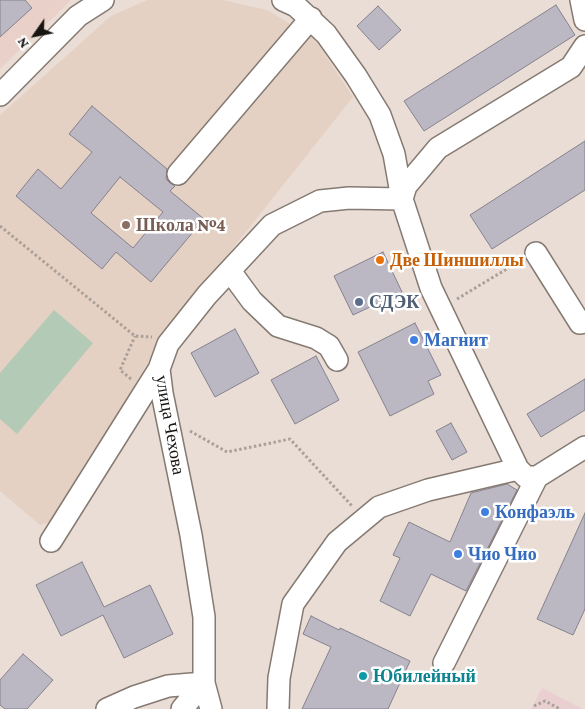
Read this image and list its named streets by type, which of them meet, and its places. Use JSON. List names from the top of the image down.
{
  "streets": {
    "street": ["улица Чехова"]
  },
  "places": [
    "Школа №4",
    "Две Шиншиллы",
    "СДЭК",
    "Магнит",
    "Конфаэль",
    "Чио Чио",
    "Юбилейный"
  ],
  "north": "bottom left"
}
